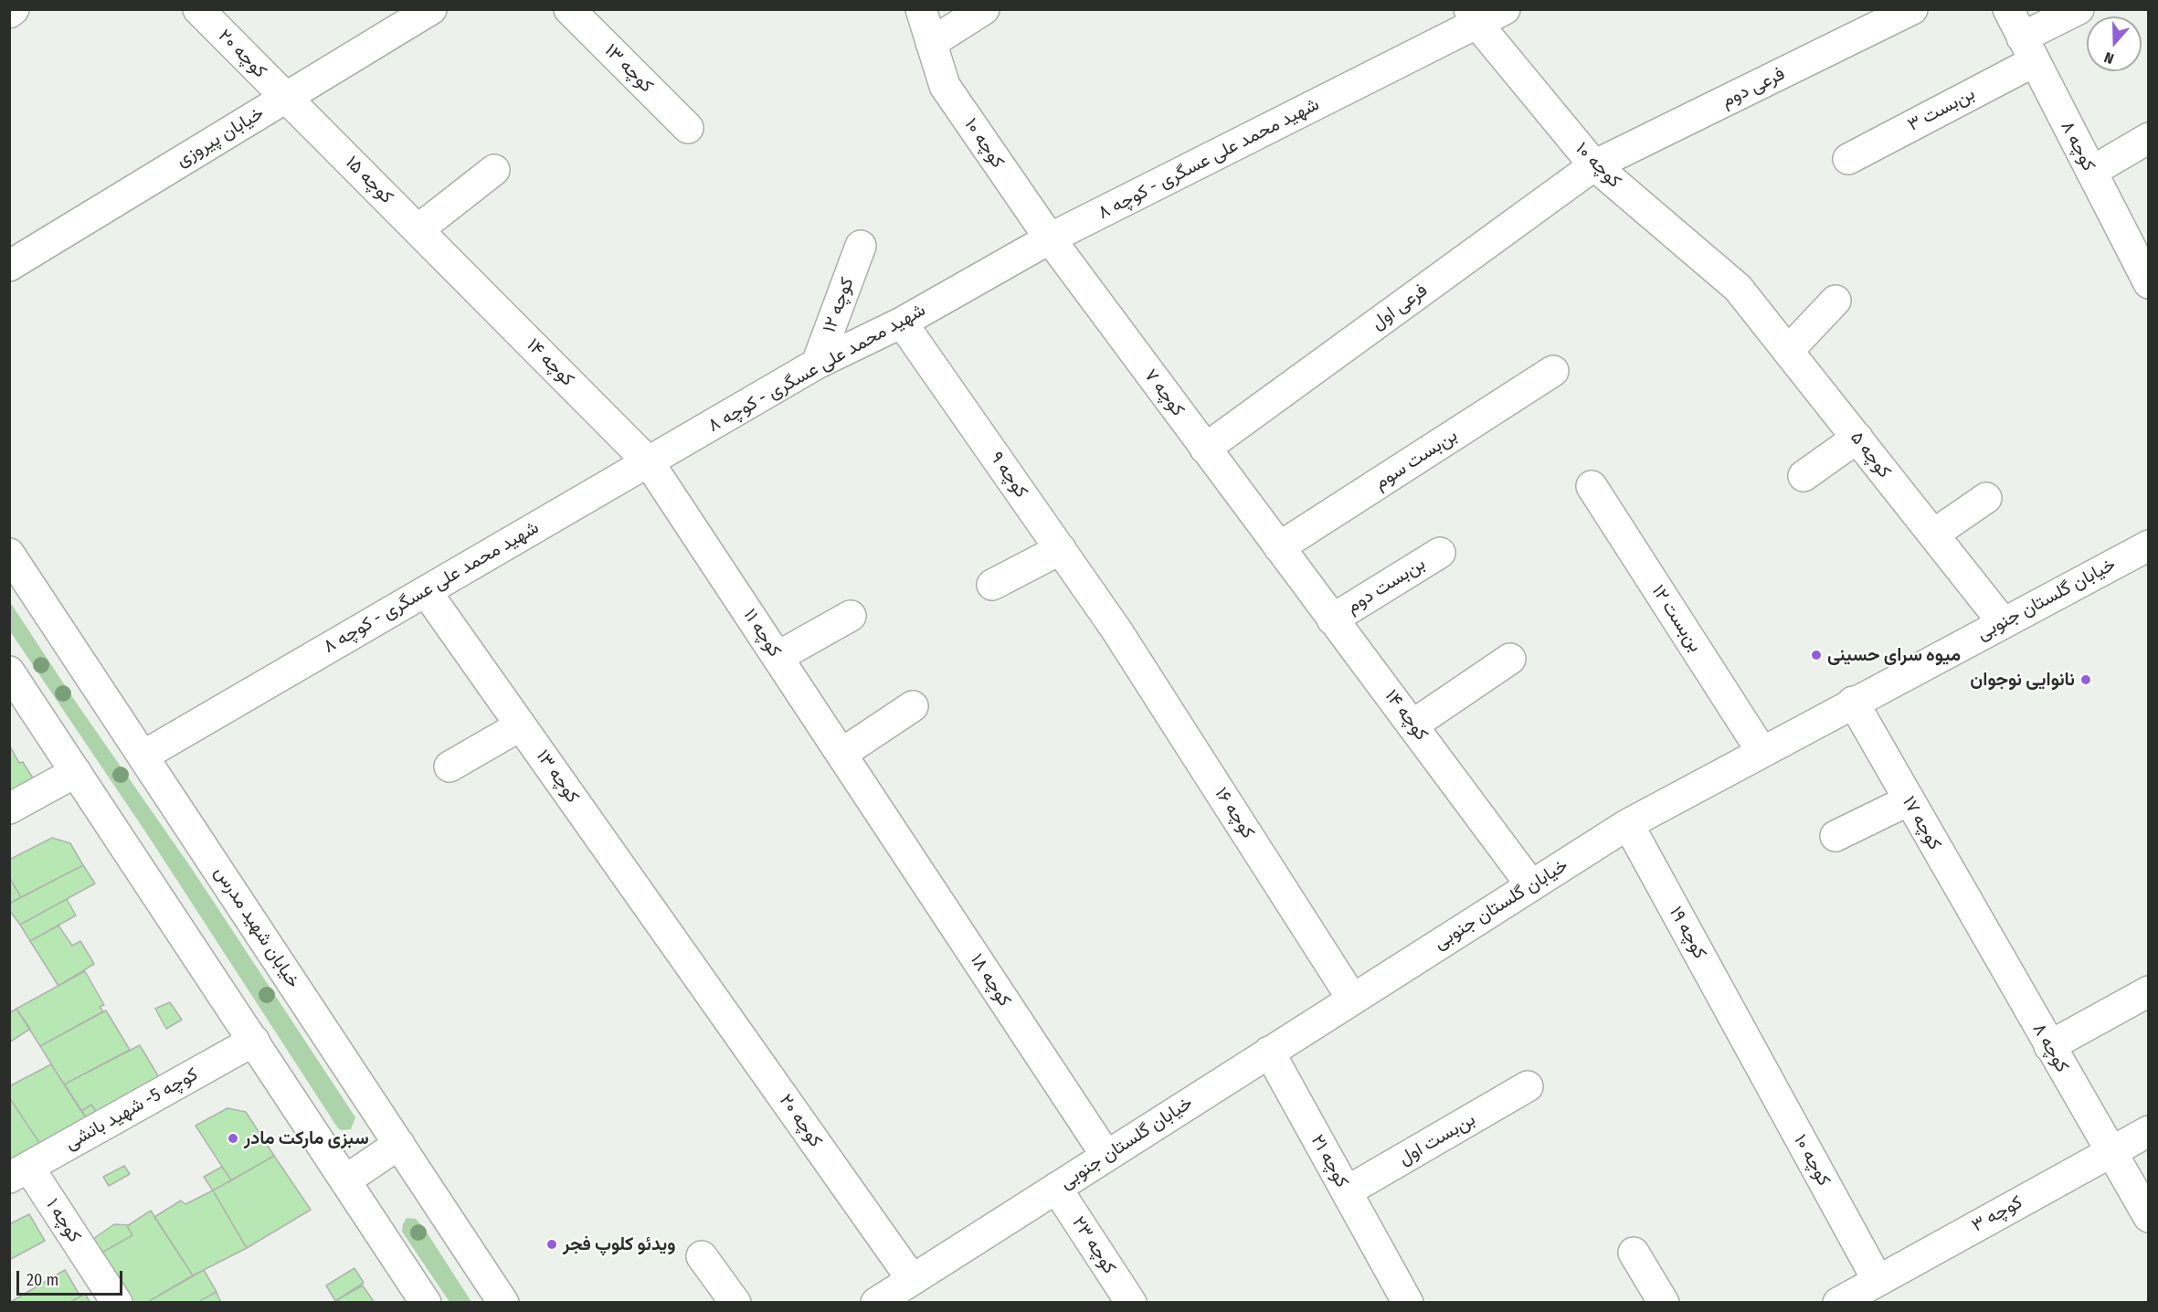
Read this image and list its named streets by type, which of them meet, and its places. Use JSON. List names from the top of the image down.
{
  "streets": {
    "street": [
      "کوچه ۲۰",
      "کوچه ۱۳",
      "فرعی دوم",
      "بن‌بست ۳",
      "خیابان پیروزی",
      "کوچه ۱۰",
      "کوچه ۸",
      "شهید محمد علی عسگری - کوچه ۸",
      "کوچه ۱۵",
      "کوچه ۱۲",
      "فرعی اول",
      "کوچه ۱۴",
      "کوچه ۷",
      "کوچه ۵",
      "بن‌بست سوم",
      "کوچه ۹",
      "بن‌بست دوم",
      "خیابان گلستان جنوبی",
      "بن‌بست ۱۲",
      "کوچه ۱۱",
      "کوچه ۱۶",
      "کوچه ۱۷",
      "خیابان شهید مدرس",
      "کوچه ۱۹",
      "کوچه ۱۸",
      "کوچه 5- شهید بانشی",
      "بن‌بست اول",
      "کوچه ۲۱",
      "کوچه ۳",
      "کوچه ۱",
      "کوچه ۲۳"
    ]
  },
  "crossings": [
    ["کوچه ۲۰", "کوچه ۱۳"],
    ["کوچه ۲۰", "خیابان پیروزی"],
    ["کوچه ۲۰", "کوچه ۱۵"],
    ["کوچه ۲۰", "خیابان گلستان جنوبی"],
    ["کوچه ۱۳", "شهید محمد علی عسگری - کوچه ۸"],
    ["فرعی دوم", "کوچه ۱۰"],
    ["فرعی دوم", "فرعی اول"],
    ["بن‌بست ۳", "کوچه ۸"],
    ["خیابان پیروزی", "کوچه ۱۵"],
    ["کوچه ۱۰", "شهید محمد علی عسگری - کوچه ۸"],
    ["کوچه ۱۰", "فرعی اول"],
    ["کوچه ۱۰", "کوچه ۷"],
    ["کوچه ۱۰", "کوچه ۵"],
    ["کوچه ۱۰", "کوچه ۱۹"],
    ["کوچه ۱۰", "کوچه ۳"],
    ["کوچه ۸", "کوچه ۱۷"],
    ["کوچه ۸", "کوچه ۳"],
    ["شهید محمد علی عسگری - کوچه ۸", "کوچه ۱۲"],
    ["شهید محمد علی عسگری - کوچه ۸", "کوچه ۱۴"],
    ["شهید محمد علی عسگری - کوچه ۸", "کوچه ۷"],
    ["شهید محمد علی عسگری - کوچه ۸", "کوچه ۹"],
    ["شهید محمد علی عسگری - کوچه ۸", "کوچه ۱۱"],
    ["شهید محمد علی عسگری - کوچه ۸", "خیابان شهید مدرس"],
    ["کوچه ۱۵", "کوچه ۱۴"],
    ["فرعی اول", "کوچه ۷"],
    ["کوچه ۱۴", "کوچه ۷"],
    ["کوچه ۱۴", "بن‌بست سوم"],
    ["کوچه ۱۴", "بن‌بست دوم"],
    ["کوچه ۱۴", "خیابان گلستان جنوبی"],
    ["کوچه ۱۴", "کوچه ۱۱"],
    ["کوچه ۷", "بن‌بست سوم"],
    ["کوچه ۵", "خیابان گلستان جنوبی"],
    ["کوچه ۹", "کوچه ۱۶"],
    ["خیابان گلستان جنوبی", "بن‌بست ۱۲"],
    ["خیابان گلستان جنوبی", "کوچه ۱۶"],
    ["خیابان گلستان جنوبی", "کوچه ۱۷"],
    ["خیابان گلستان جنوبی", "کوچه ۱۹"],
    ["خیابان گلستان جنوبی", "کوچه ۱۸"],
    ["خیابان گلستان جنوبی", "کوچه ۲۱"],
    ["خیابان گلستان جنوبی", "کوچه ۲۳"],
    ["کوچه ۱۱", "کوچه ۱۸"],
    ["کوچه 5- شهید بانشی", "کوچه ۱"],
    ["بن‌بست اول", "کوچه ۲۱"]
  ],
  "places": [
    "میوه سرای حسینی",
    "نانوایی نوجوان",
    "سبزی مارکت مادر",
    "ویدئو کلوپ فجر"
  ],
  "scale_bar": "20 m",
  "north": "bottom"
}
